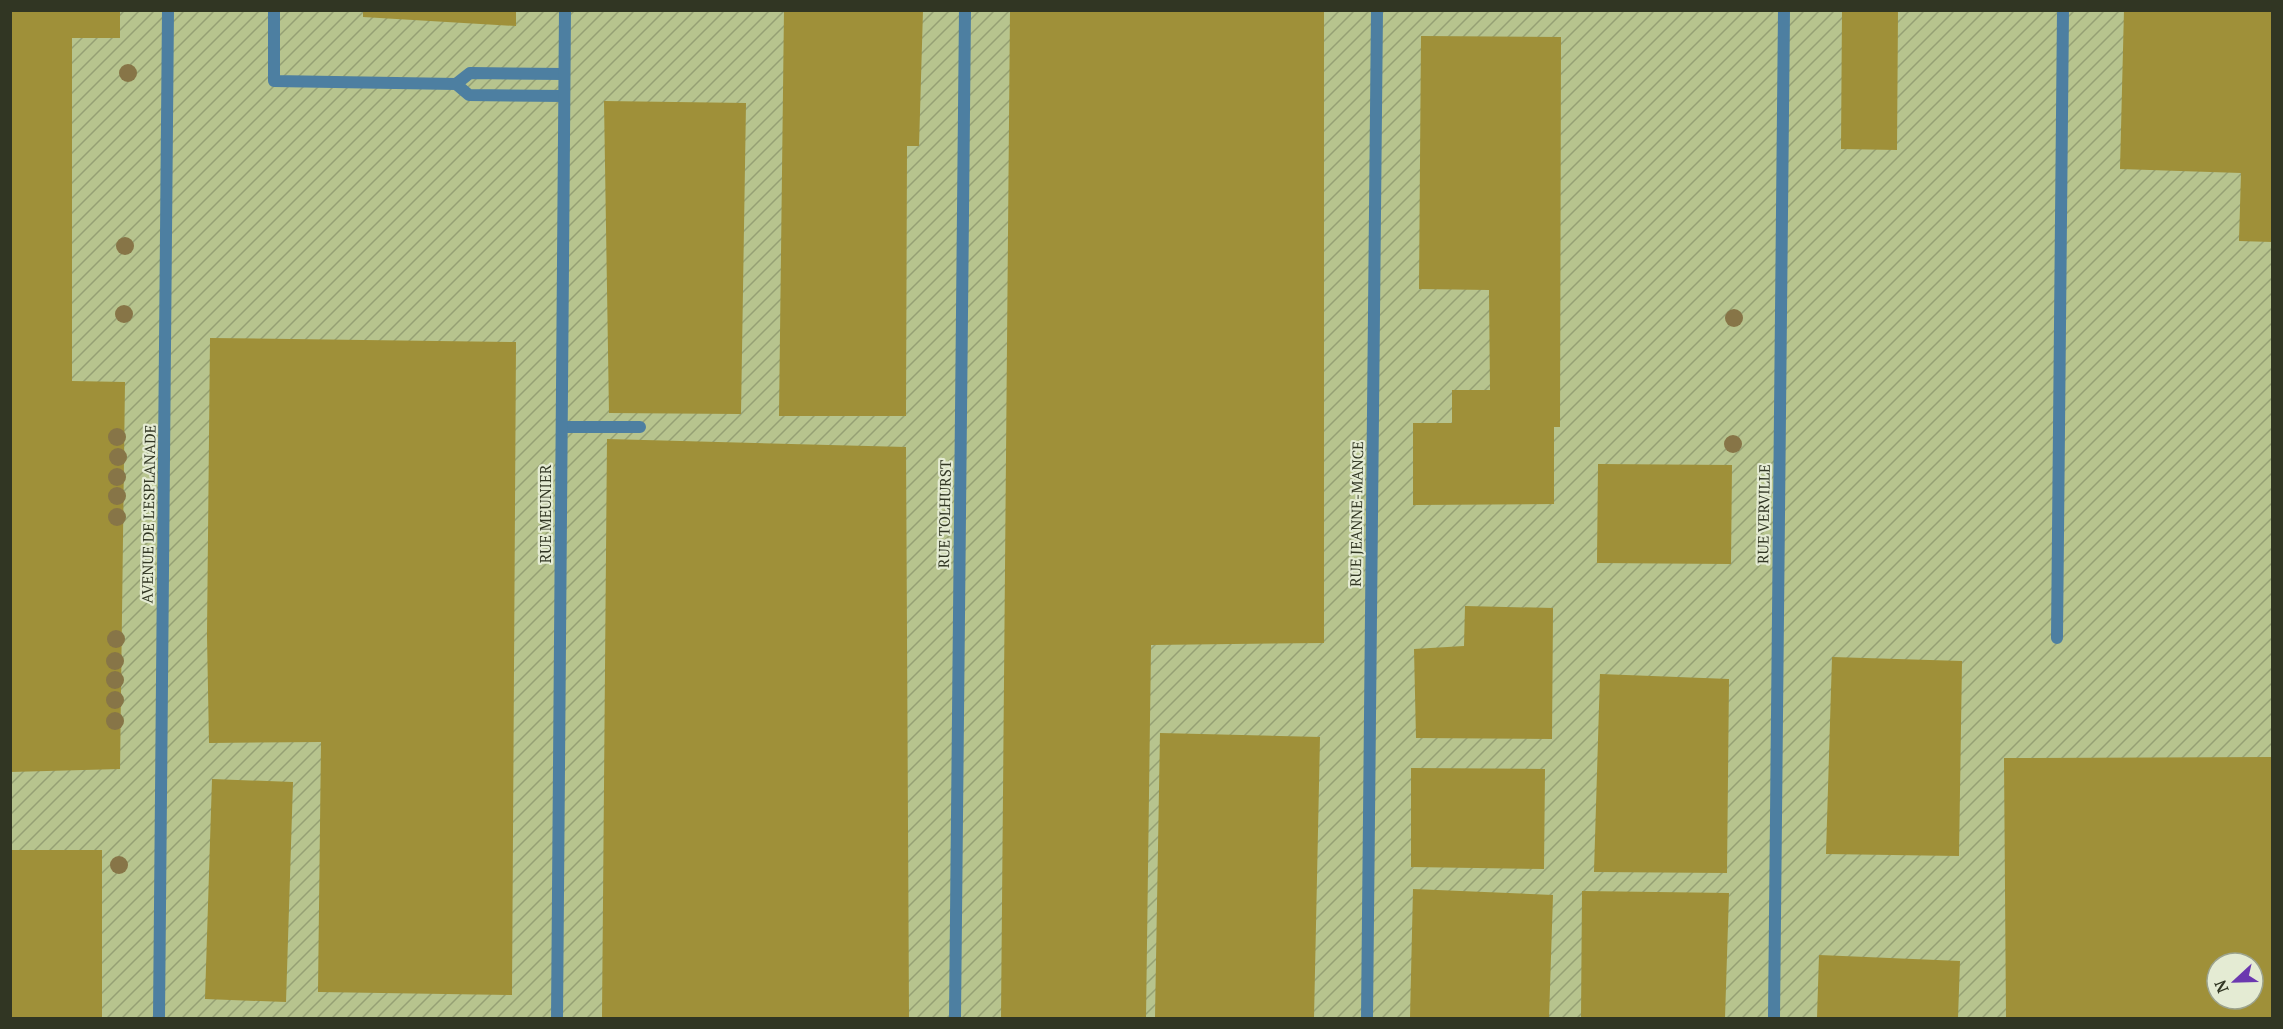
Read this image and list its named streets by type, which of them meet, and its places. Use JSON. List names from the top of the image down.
{
  "streets": {
    "street": [
      "AVENUE DE L'ESPLANADE",
      "RUE MEUNIER",
      "RUE TOLHURST",
      "RUE JEANNE-MANCE",
      "RUE VERVILLE"
    ]
  },
  "north": "left"
}
